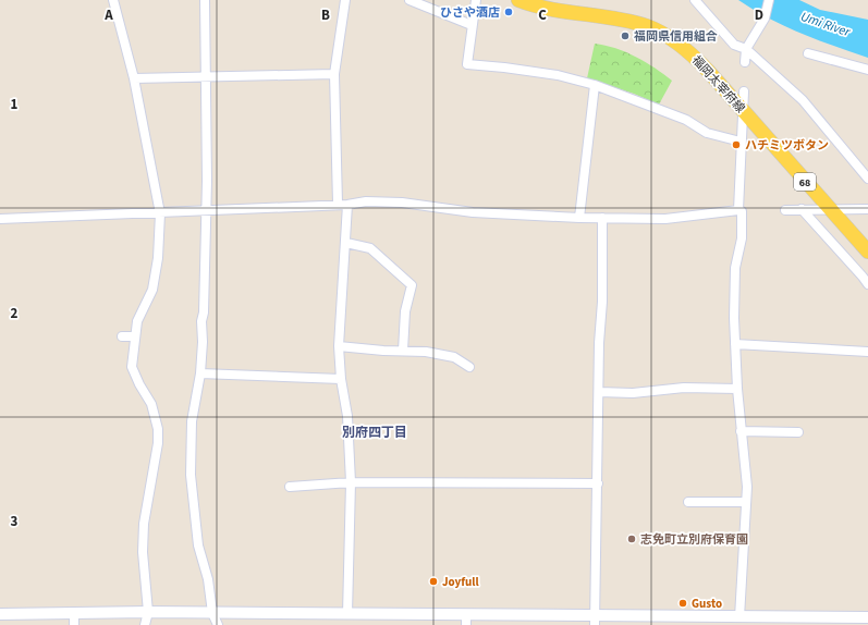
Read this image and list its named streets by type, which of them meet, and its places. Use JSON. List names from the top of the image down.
{
  "streets": {
    "main road": ["福岡太宰府線", "68"]
  },
  "districts": ["別府四丁目"],
  "water": ["Umi River"],
  "places": [
    "ひさや酒店",
    "福岡県信用組合",
    "ハチミツボタン",
    "志免町立別府保育園",
    "Joyfull",
    "Gusto"
  ],
  "grid": {
    "columns": [
      "A",
      "B",
      "C",
      "D"
    ],
    "rows": ["1", "2", "3"]
  }
}
